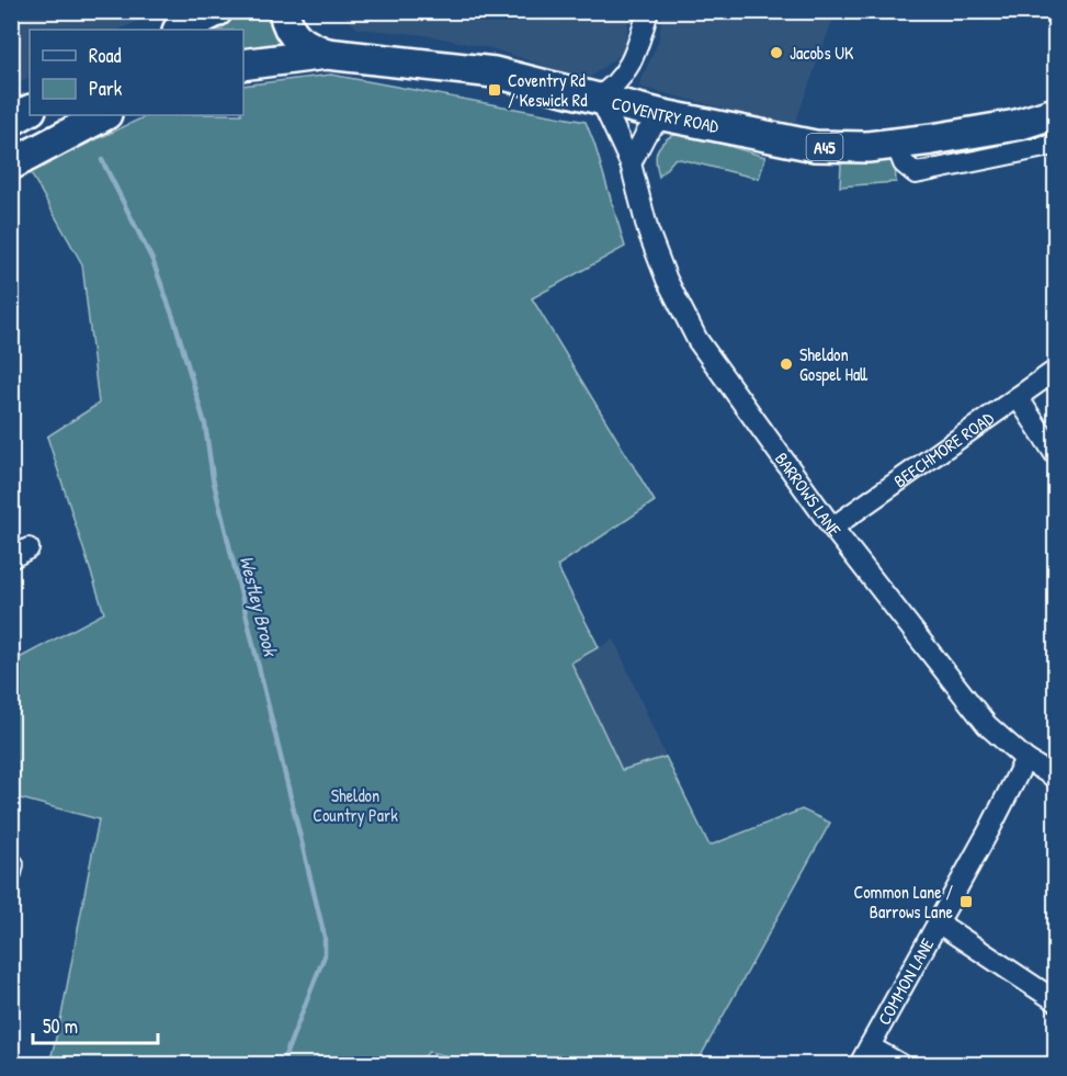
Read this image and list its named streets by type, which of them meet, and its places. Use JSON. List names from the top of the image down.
{
  "streets": {
    "highway": ["COVENTRY ROAD", "A45"],
    "street": ["BEECHMORE ROAD", "BARROWS LANE", "COMMON LANE"]
  },
  "crossings": [
    ["COVENTRY ROAD", "BARROWS LANE"],
    ["BEECHMORE ROAD", "BARROWS LANE"],
    ["BARROWS LANE", "COMMON LANE"]
  ],
  "water": ["Westley Brook"],
  "parks": ["Sheldon Country Park"],
  "places": {
    "other": ["Jacobs UK", "Sheldon Gospel Hall"],
    "transit": ["Coventry Rd / Keswick Rd", "Common Lane / Barrows Lane"]
  },
  "legend": ["Road", "Park"],
  "scale_bar": "50 m"
}
